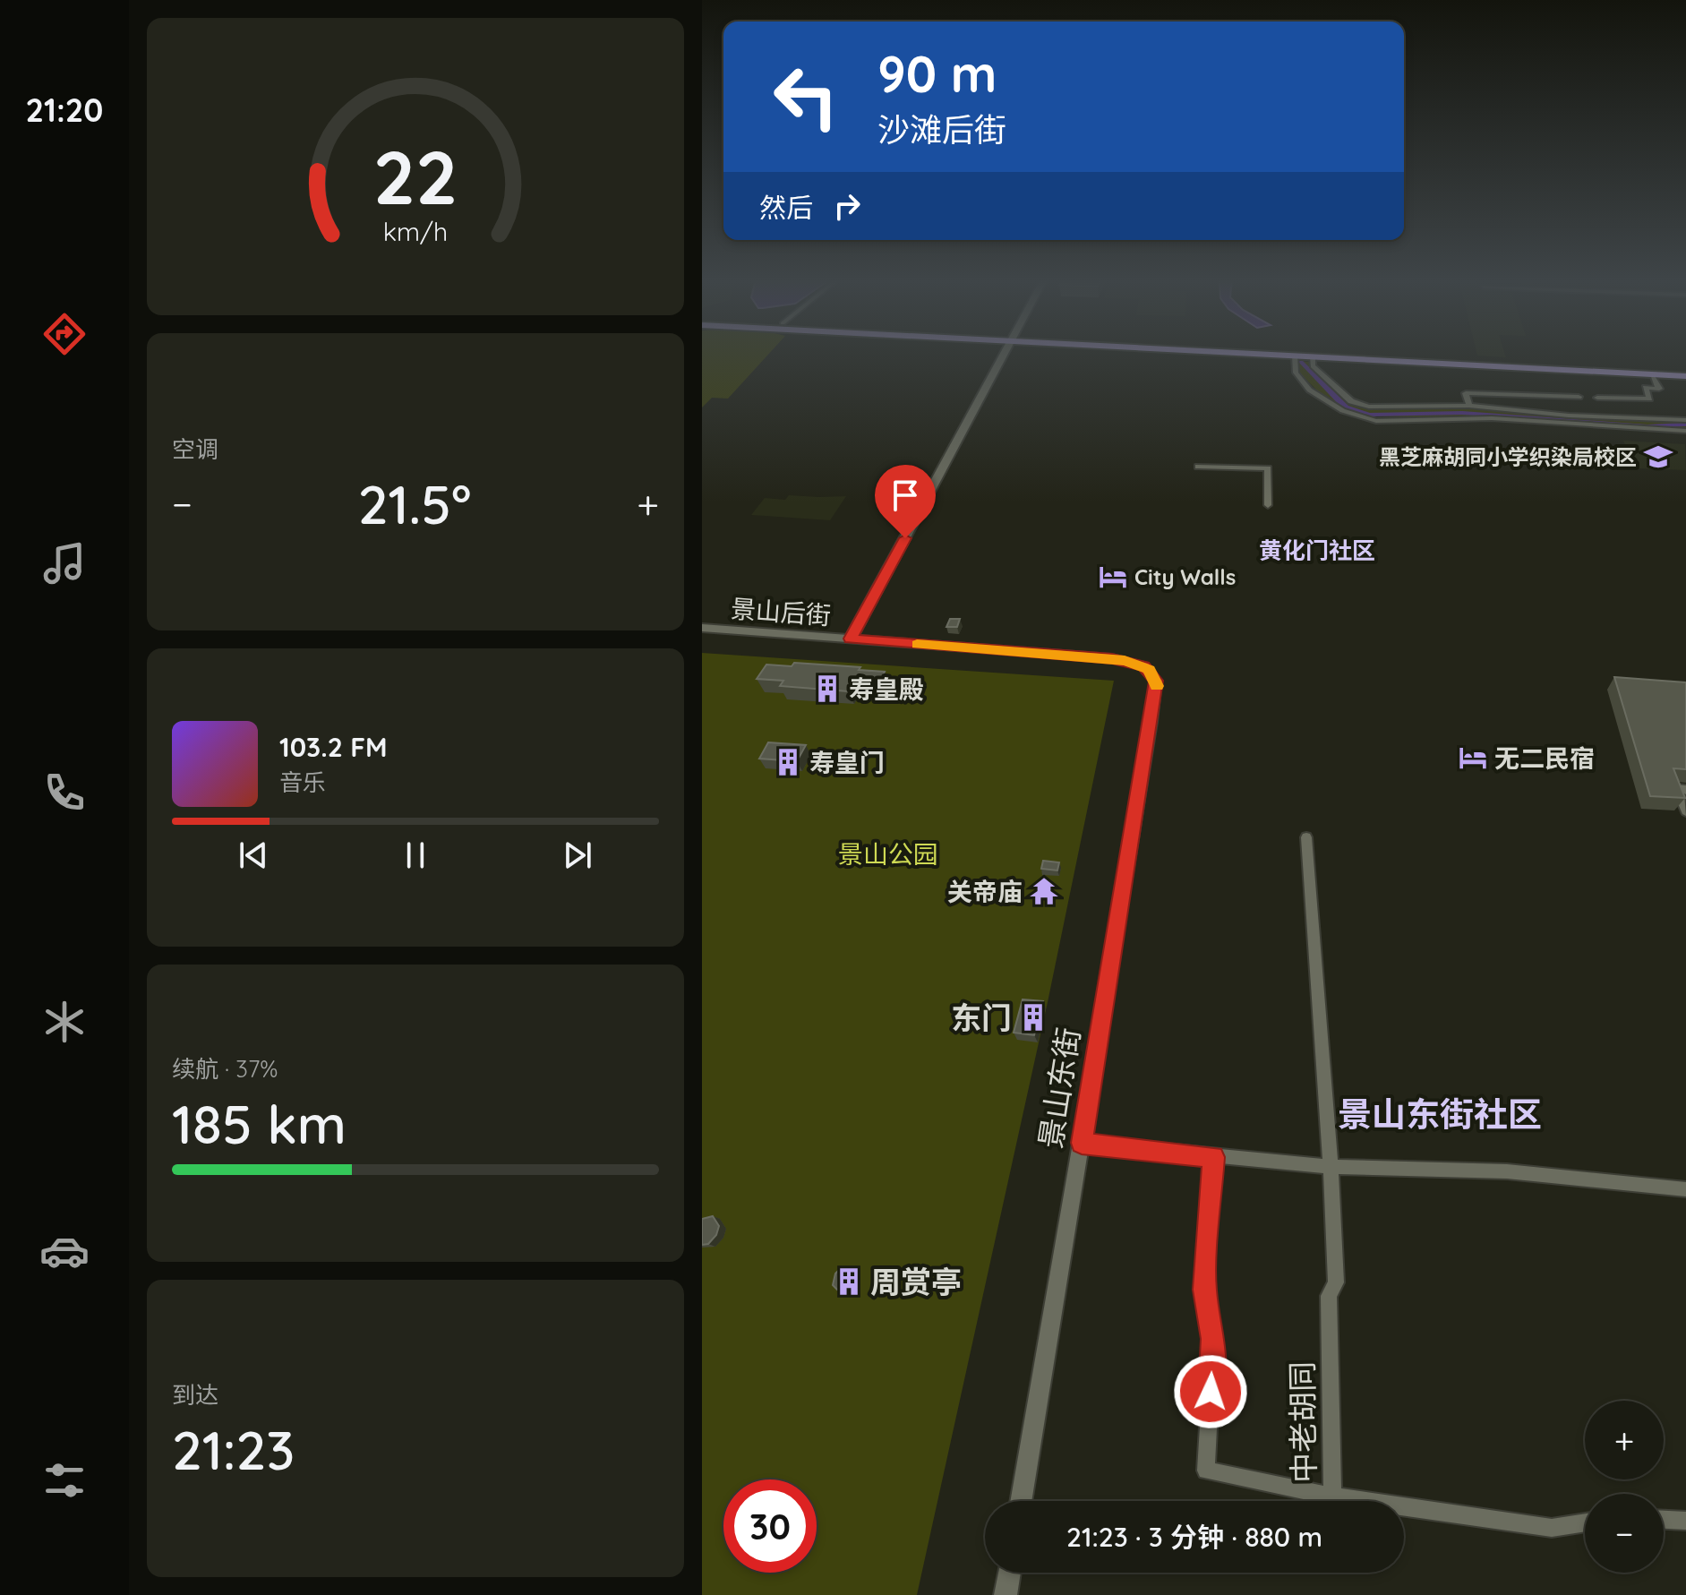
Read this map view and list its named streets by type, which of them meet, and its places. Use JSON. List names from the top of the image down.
{
  "streets": {
    "street": ["景山后街", "景山东街", "中老胡同"]
  },
  "crossings": [
    ["景山后街", "景山东街"]
  ],
  "districts": ["黄化门社区", "景山东街社区"],
  "parks": ["景山公园"],
  "places": {
    "school or university": ["黑芝麻胡同小学织染局校区"],
    "hotel": ["City Walls", "无二民宿"],
    "building": [
      "寿皇殿",
      "寿皇门",
      "东门",
      "周赏亭"
    ],
    "temple": ["关帝庙"]
  },
  "page": {
    "tabs": "21:20",
    "turn": ["90 m", "沙滩后街"],
    "then": "然后",
    "tile": [
      "空调",
      ["续航 · 37%", "185 km"],
      ["到达", "21:23"]
    ],
    "heat": ["−", "21.5°", "+"],
    "song": ["103.2 FM", "音乐"],
    "map_buttons": ["+", "−"],
    "limit": "30",
    "trip": "21:23 · 3 分钟 · 880 m",
    "gauge": ["22", "km/h"]
  }
}
